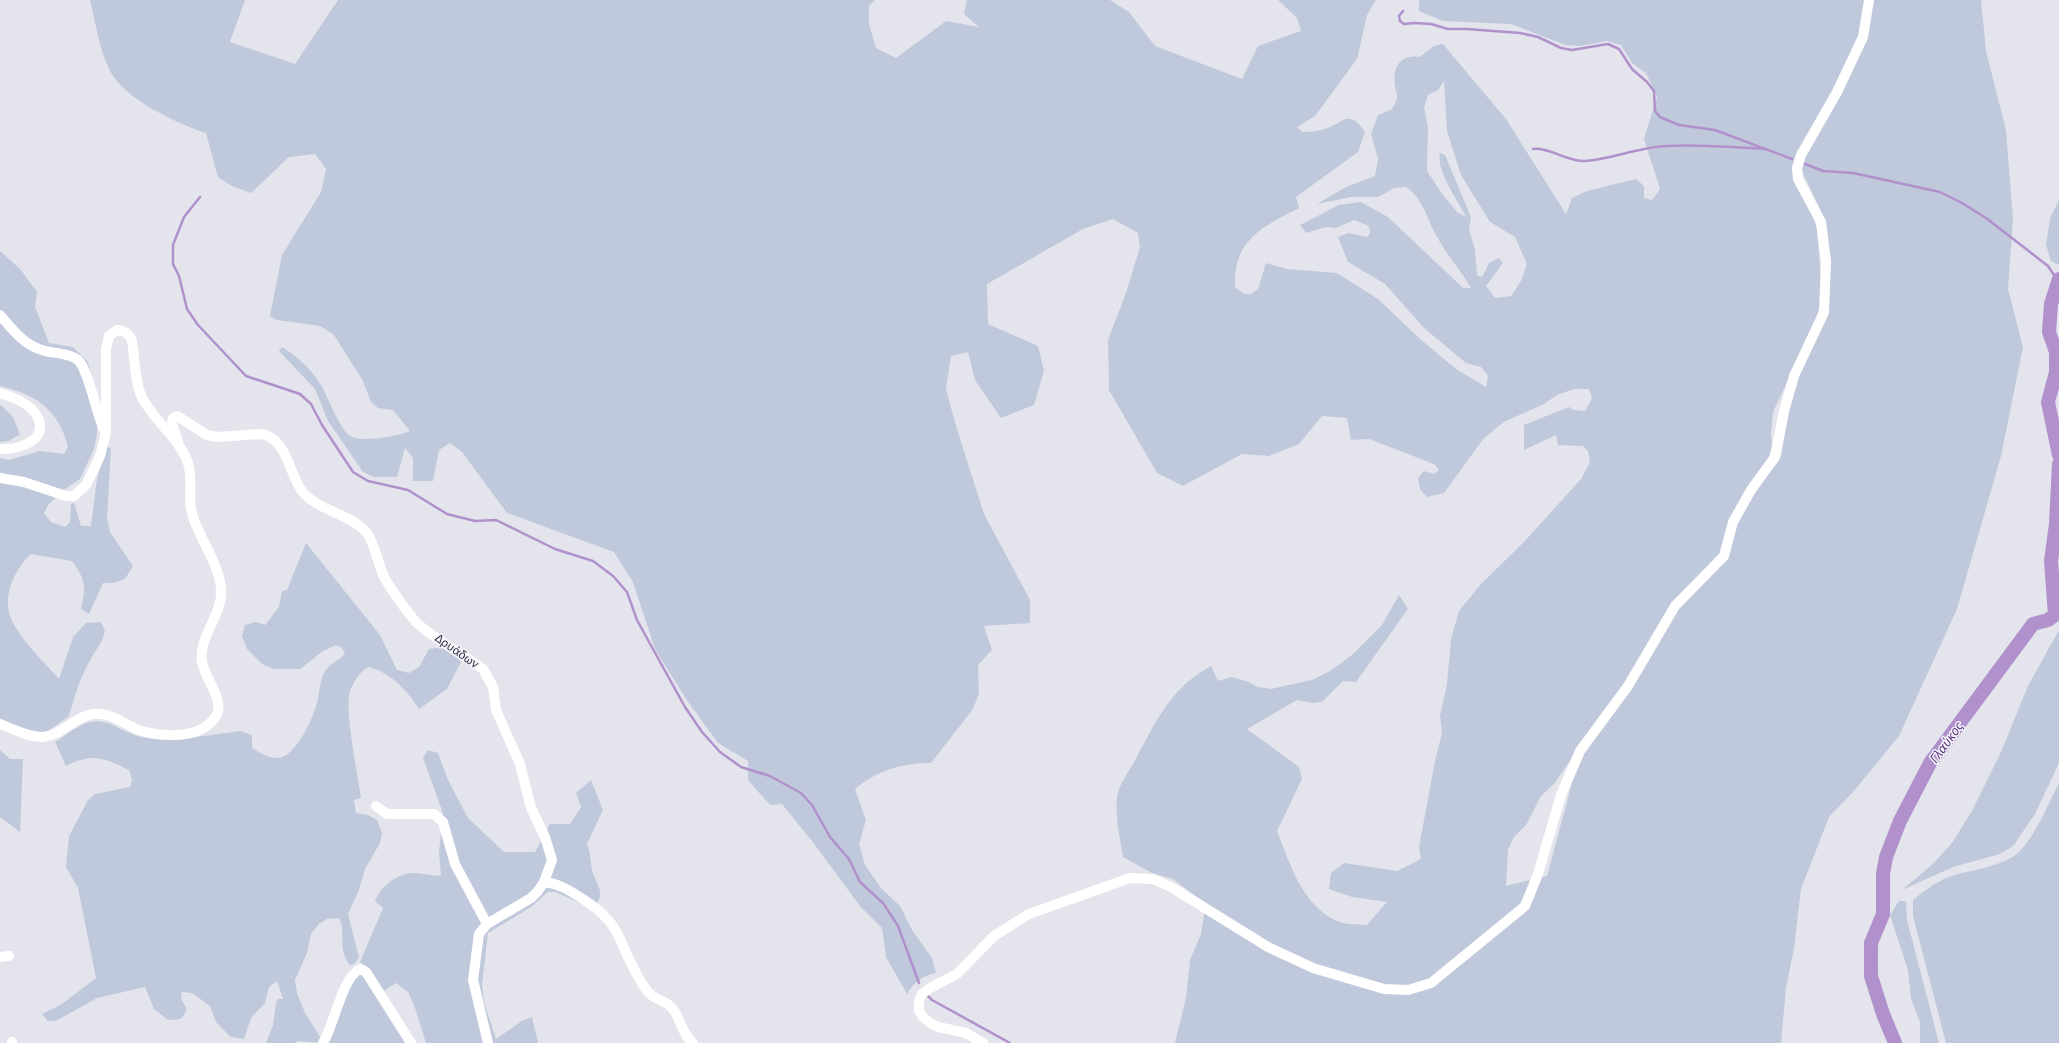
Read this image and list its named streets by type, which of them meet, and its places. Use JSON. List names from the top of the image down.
{
  "streets": {
    "street": ["Δρυάδων"]
  },
  "water": ["Γλαύκος"]
}
